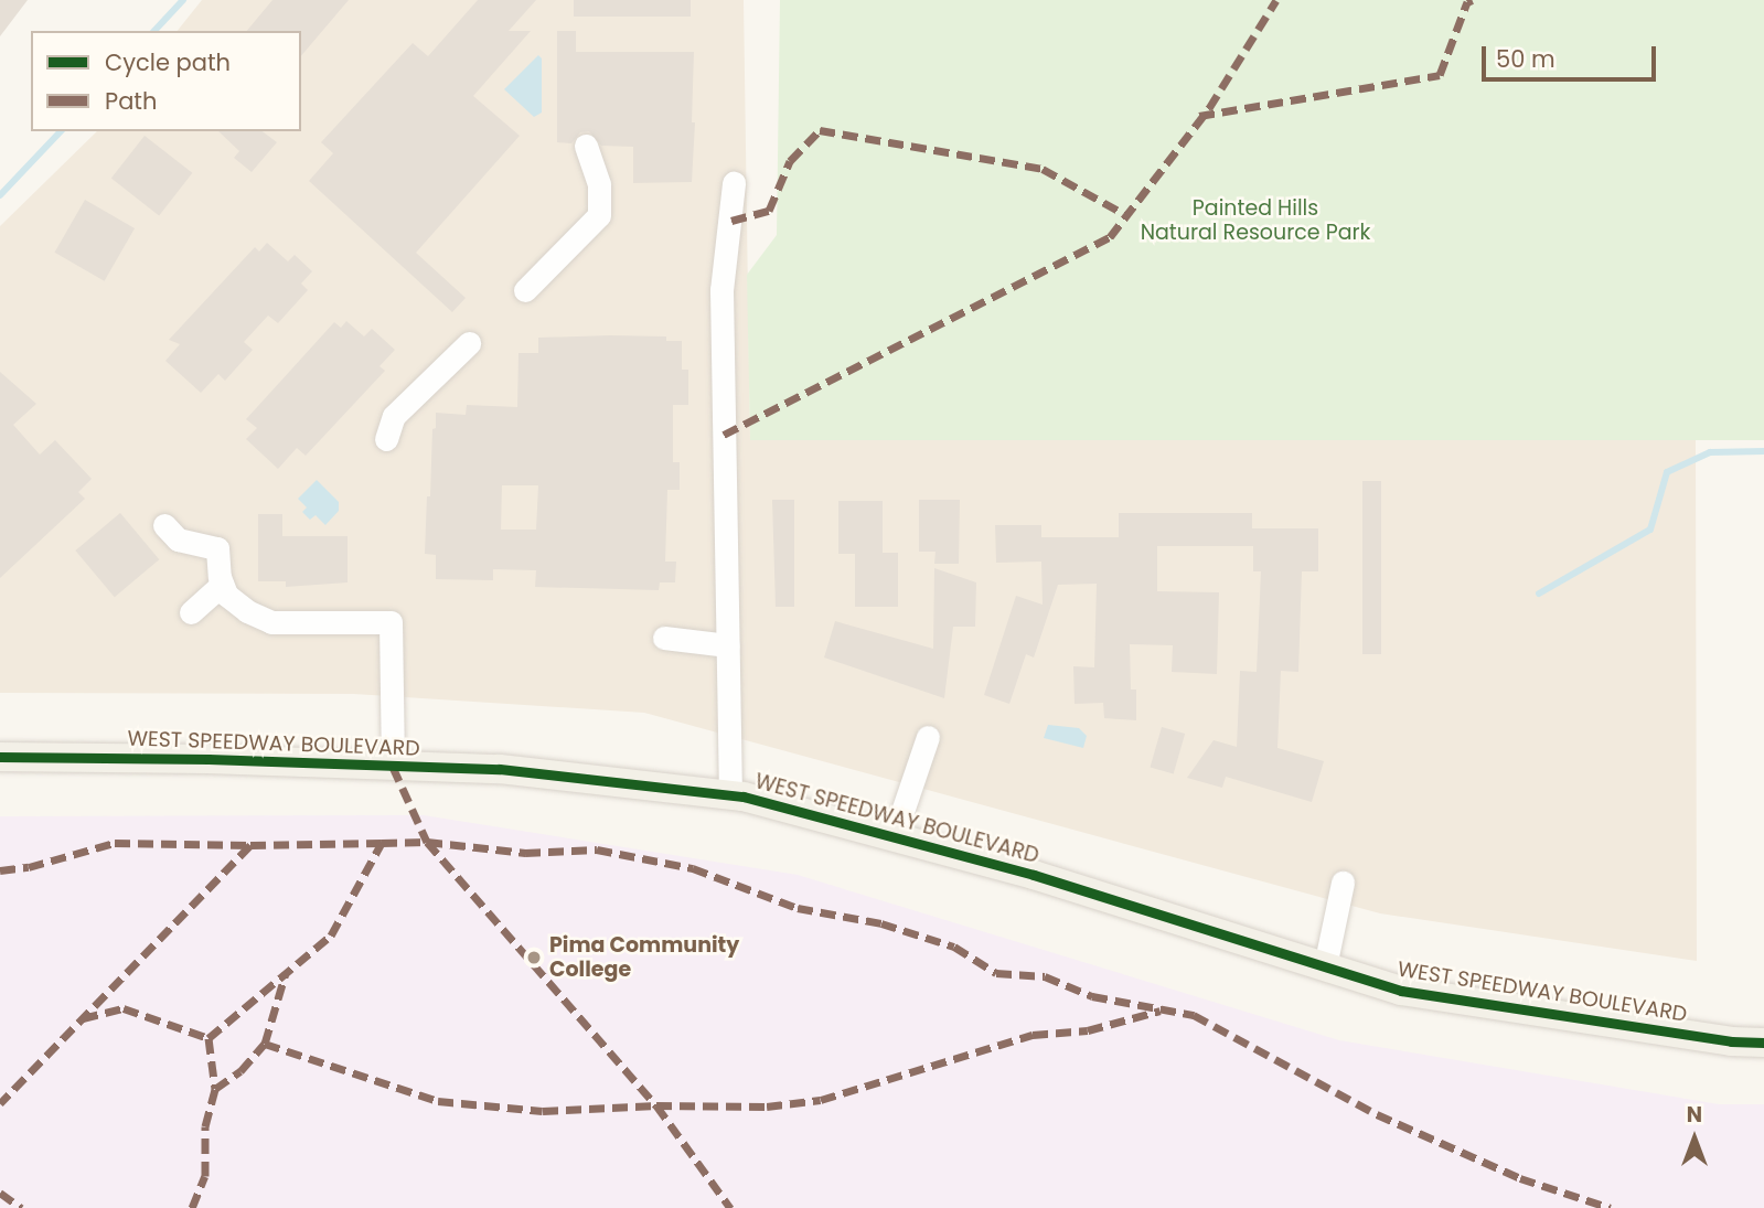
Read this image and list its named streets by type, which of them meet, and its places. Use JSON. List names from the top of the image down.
{
  "streets": {
    "main road": ["WEST SPEEDWAY BOULEVARD"]
  },
  "parks": ["Painted Hills Natural Resource Park"],
  "places": ["Pima Community College"],
  "legend": ["Cycle path", "Path"],
  "scale_bar": "50 m",
  "north": "top"
}
